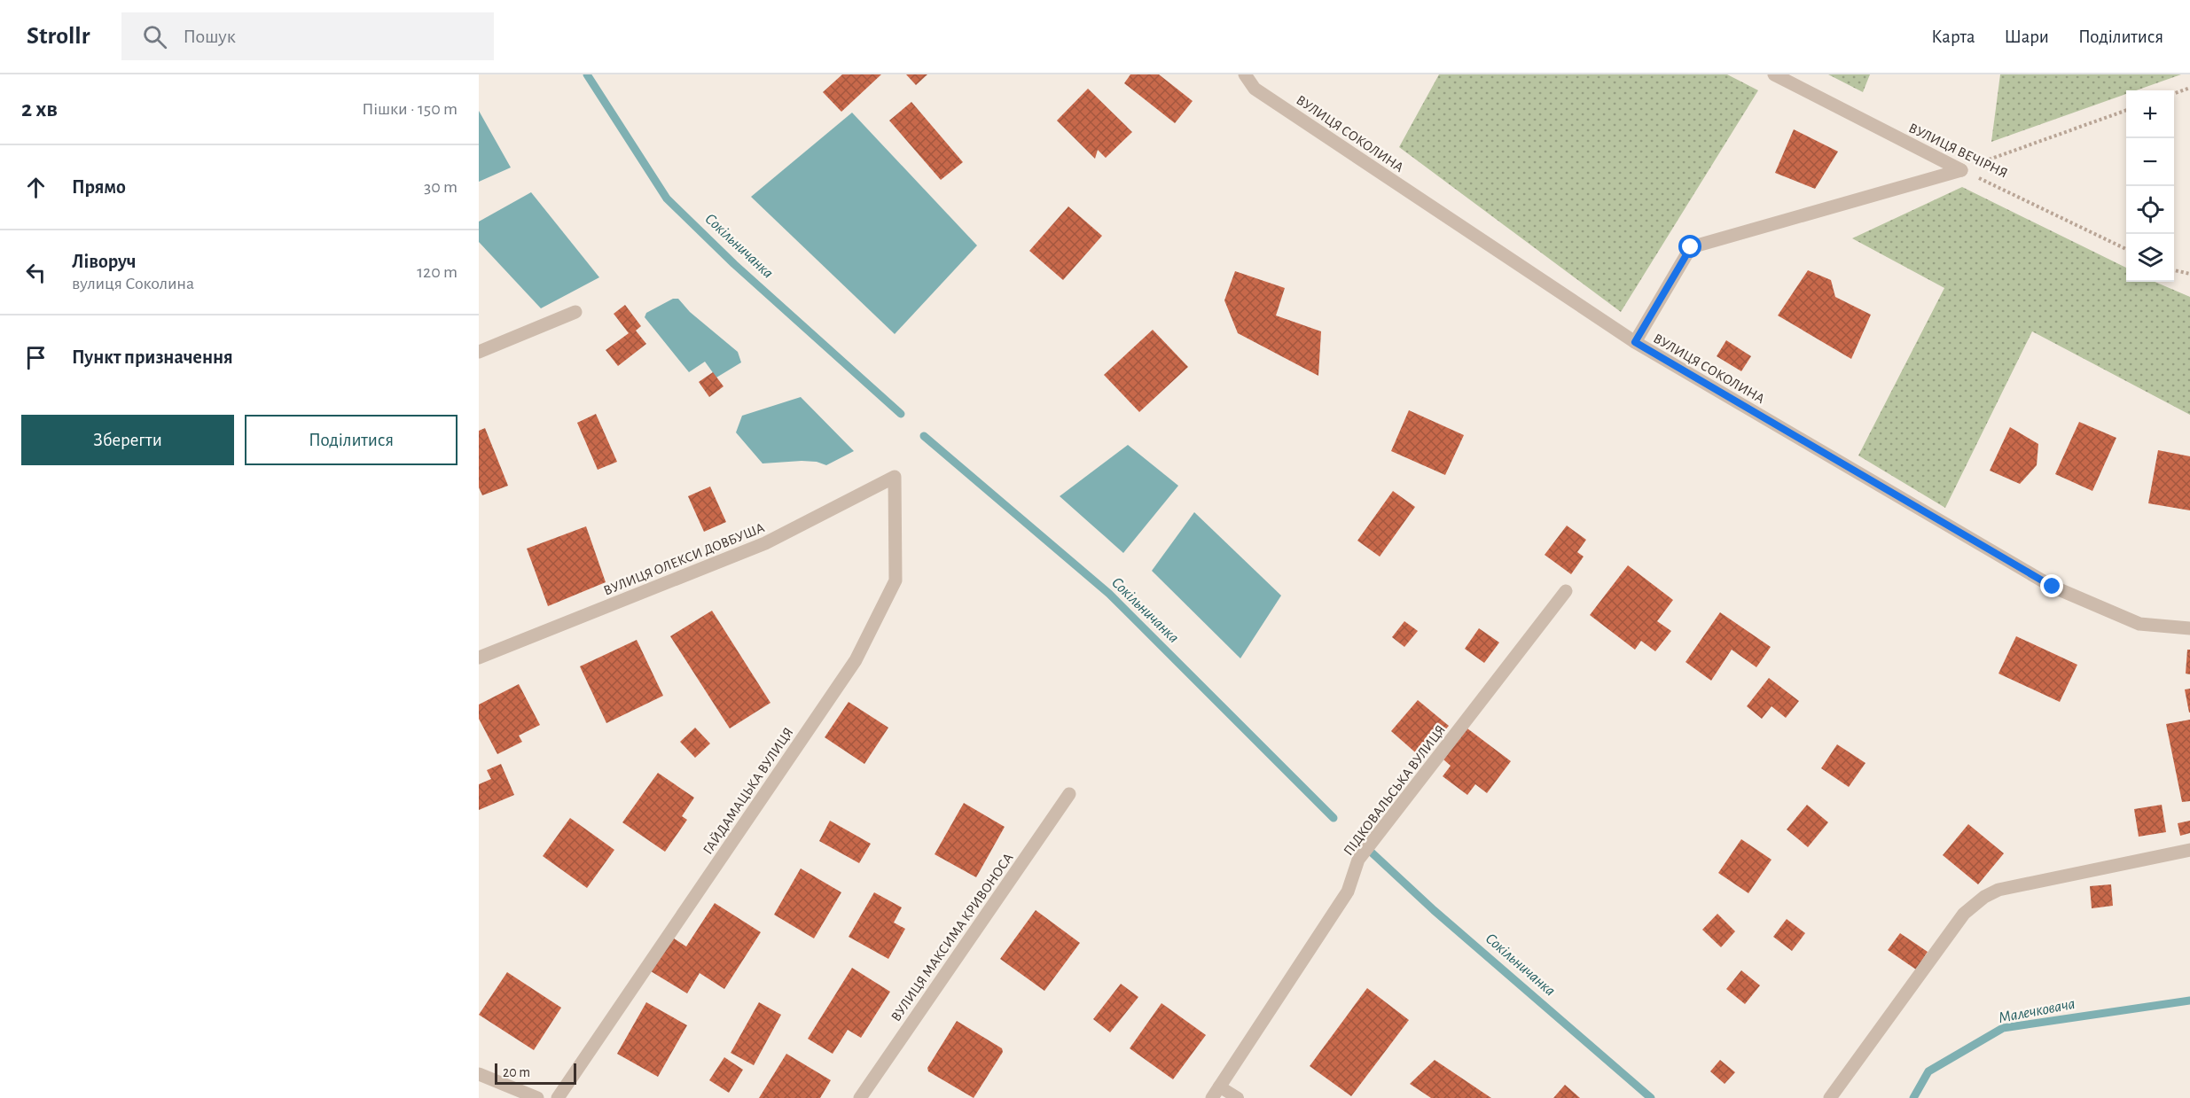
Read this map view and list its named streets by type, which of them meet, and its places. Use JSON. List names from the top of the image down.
{
  "streets": {
    "street": [
      "ВУЛИЦЯ СОКОЛИНА",
      "ВУЛИЦЯ ВЕЧІРНЯ",
      "ВУЛИЦЯ ОЛЕКСИ ДОВБУША",
      "ПІДКОВАЛЬСЬКА ВУЛИЦЯ",
      "ГАЙДАМАЦЬКА ВУЛИЦЯ",
      "ВУЛИЦЯ МАКСИМА КРИВОНОСА"
    ]
  },
  "crossings": [
    ["ВУЛИЦЯ ОЛЕКСИ ДОВБУША", "ГАЙДАМАЦЬКА ВУЛИЦЯ"]
  ],
  "water": ["Сокільничанка", "Малечковача"],
  "scale_bar": "20 m",
  "page": {
    "header": "Strollr",
    "search": "Пошук",
    "nav": ["Карта", "Шари", "Поділитися"],
    "heading": ["2 хв", "Пішки · 150 m"],
    "map_buttons": ["+", "−"],
    "list": [
      ["Прямо", "30 m"],
      ["Ліворуч", "вулиця Соколина", "120 m"],
      "Пункт призначення"
    ],
    "buttons": ["Зберегти", "Поділитися"],
    "scale": "20 m"
  }
}
